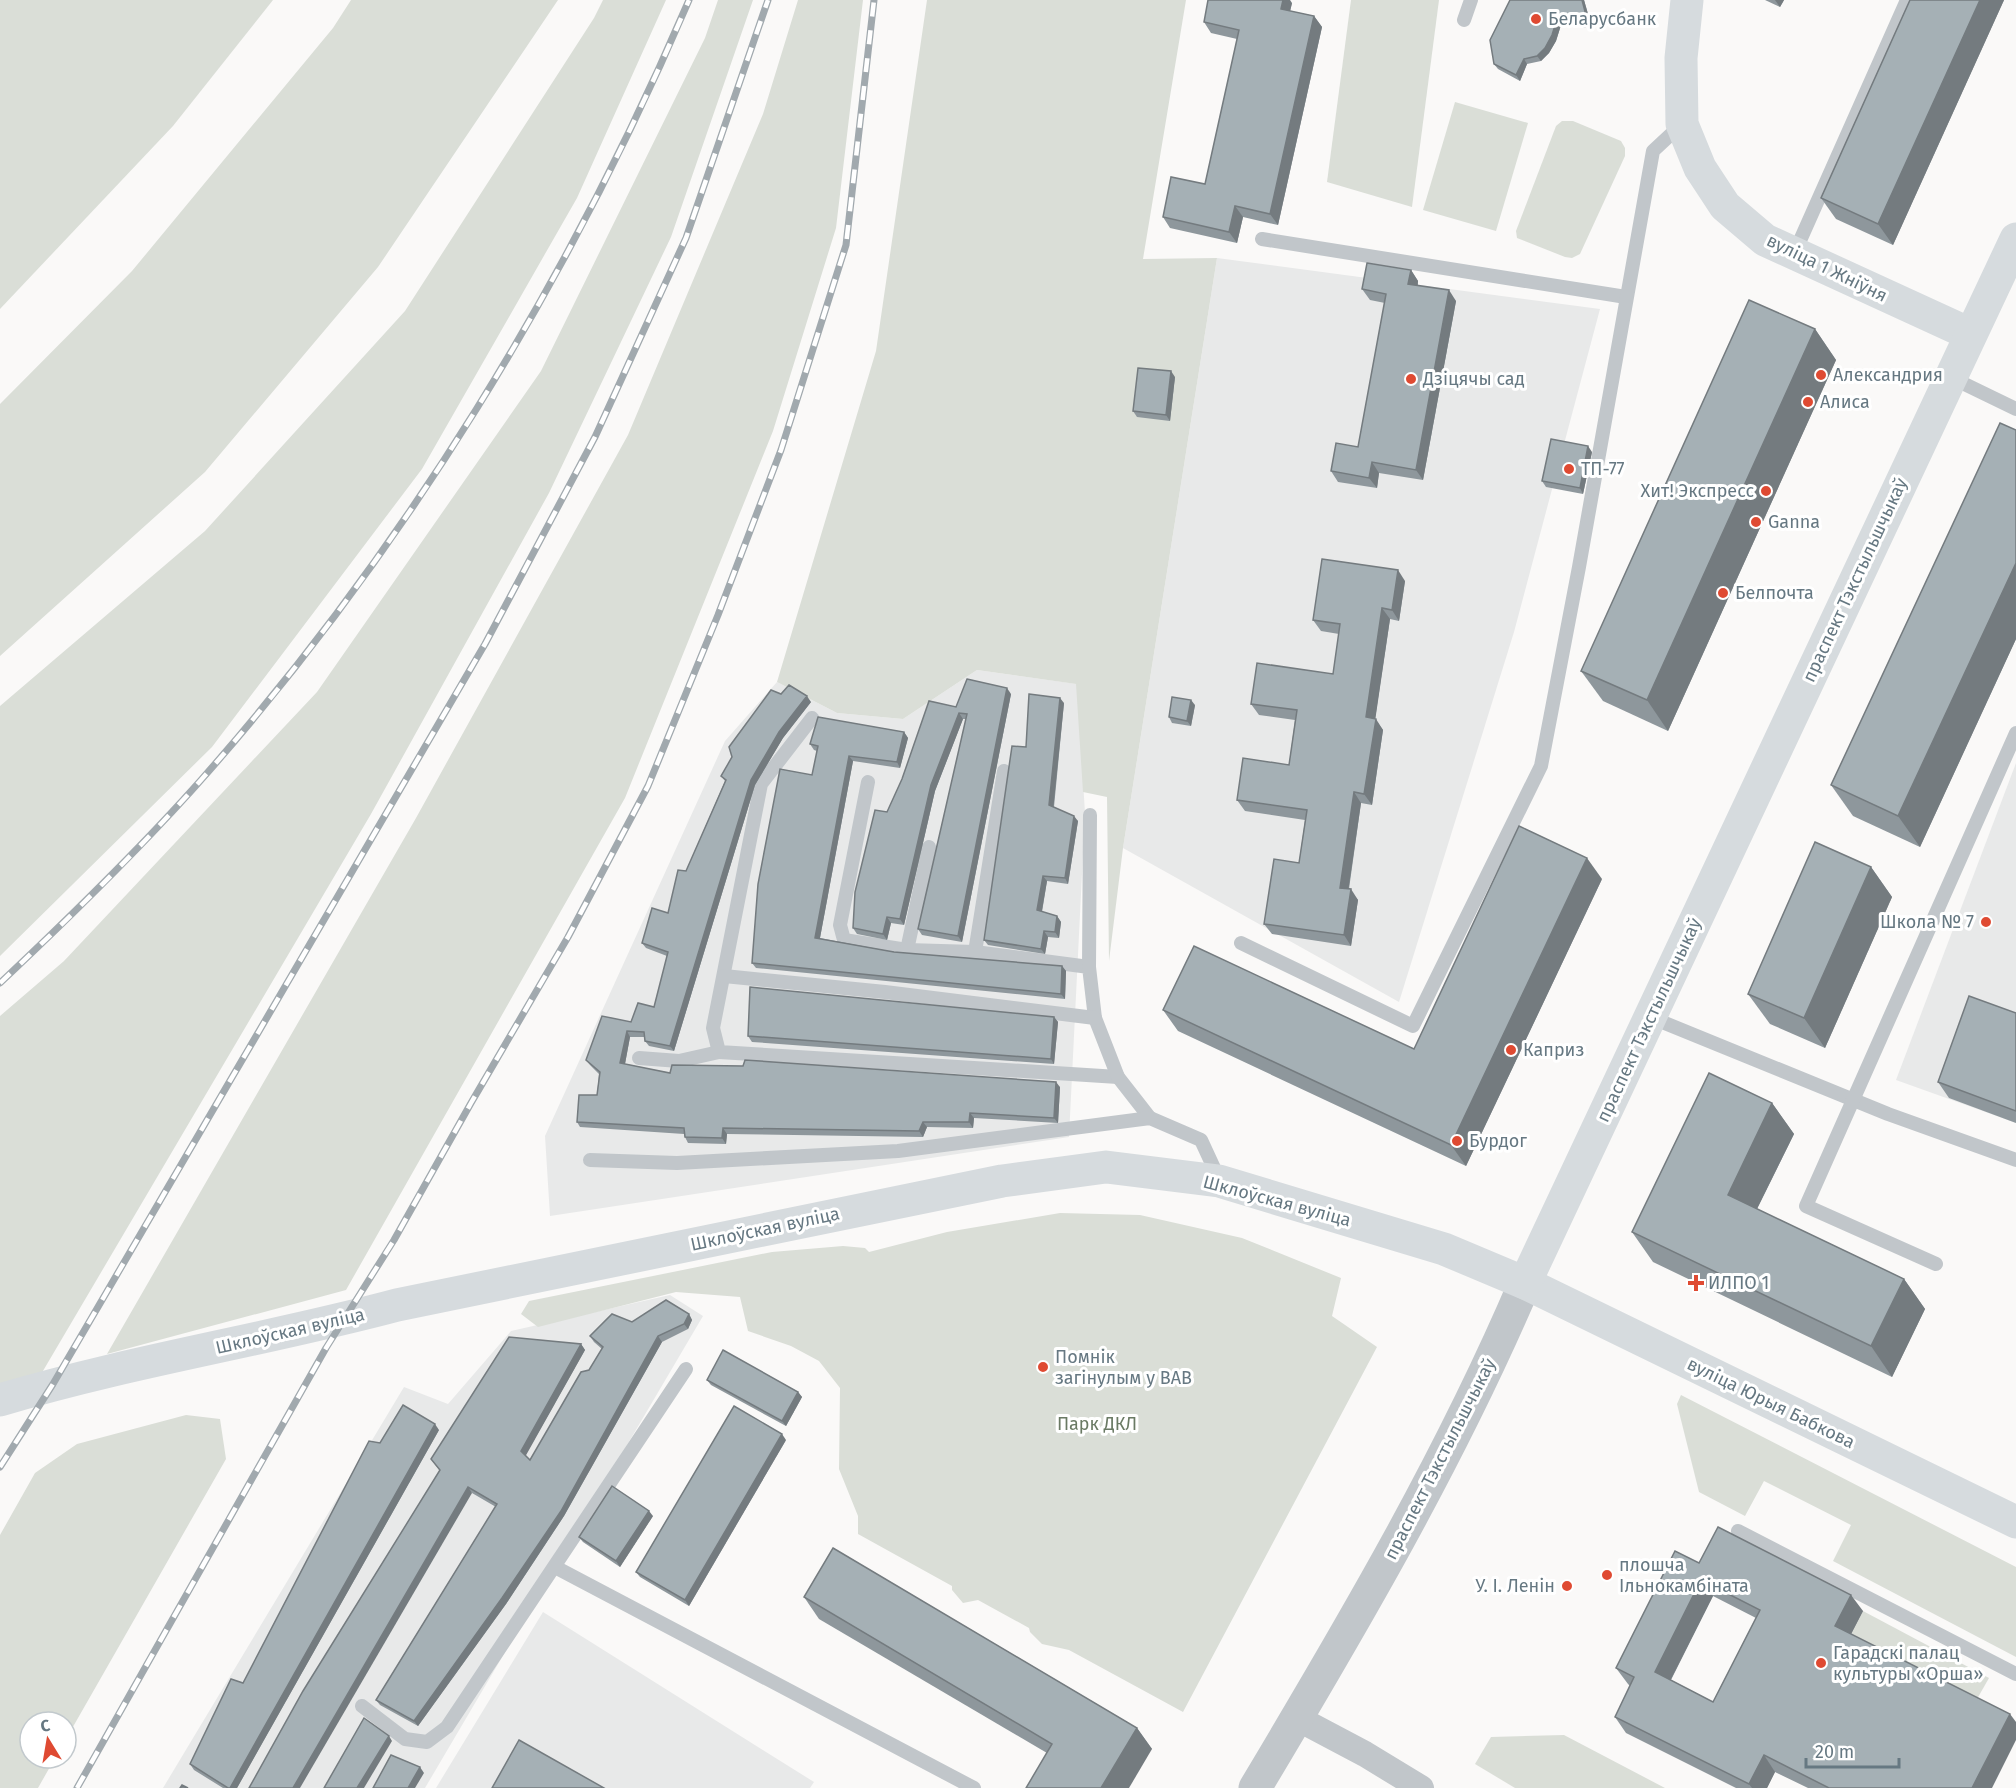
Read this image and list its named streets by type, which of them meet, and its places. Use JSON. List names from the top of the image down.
{
  "streets": {
    "main road": [
      "вуліца 1 Жніўня",
      "праспект Тэкстыльшчыкаў",
      "Шклоўская вуліца",
      "вуліца Юрыя Бабкова"
    ]
  },
  "crossings": [
    ["вуліца 1 Жніўня", "праспект Тэкстыльшчыкаў"],
    ["праспект Тэкстыльшчыкаў", "Шклоўская вуліца"],
    ["праспект Тэкстыльшчыкаў", "вуліца Юрыя Бабкова"],
    ["Шклоўская вуліца", "вуліца Юрыя Бабкова"]
  ],
  "parks": ["Парк ДКЛ"],
  "places": {
    "other": [
      "Беларусбанк",
      "Александрия",
      "Дзіцячы сад",
      "Алиса",
      "ТП-77",
      "Хит! Экспресс",
      "Ganna",
      "Белпочта",
      "Школа № 7",
      "Каприз",
      "Бурдог",
      "Помнік загінулым у ВАВ",
      "плошча Ільнокамбіната",
      "У. І. Ленін",
      "Гарадскі палац культуры «Орша»"
    ],
    "health": ["ИЛПО 1"]
  },
  "scale_bar": "20 m",
  "north": "top"
}
